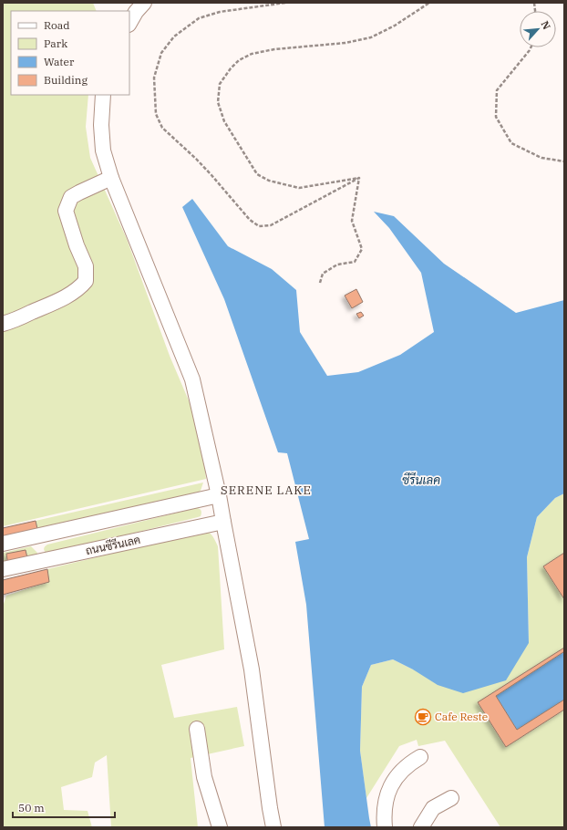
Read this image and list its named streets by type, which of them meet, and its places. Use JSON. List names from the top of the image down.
{
  "streets": {
    "street": ["ถนนซีรีนเลค"]
  },
  "districts": ["SERENE LAKE"],
  "water": ["ซีรีนเลค"],
  "places": {
    "cafe": ["Cafe Reste"]
  },
  "legend": [
    "Road",
    "Park",
    "Water",
    "Building"
  ],
  "scale_bar": "50 m",
  "north": "top right"
}
